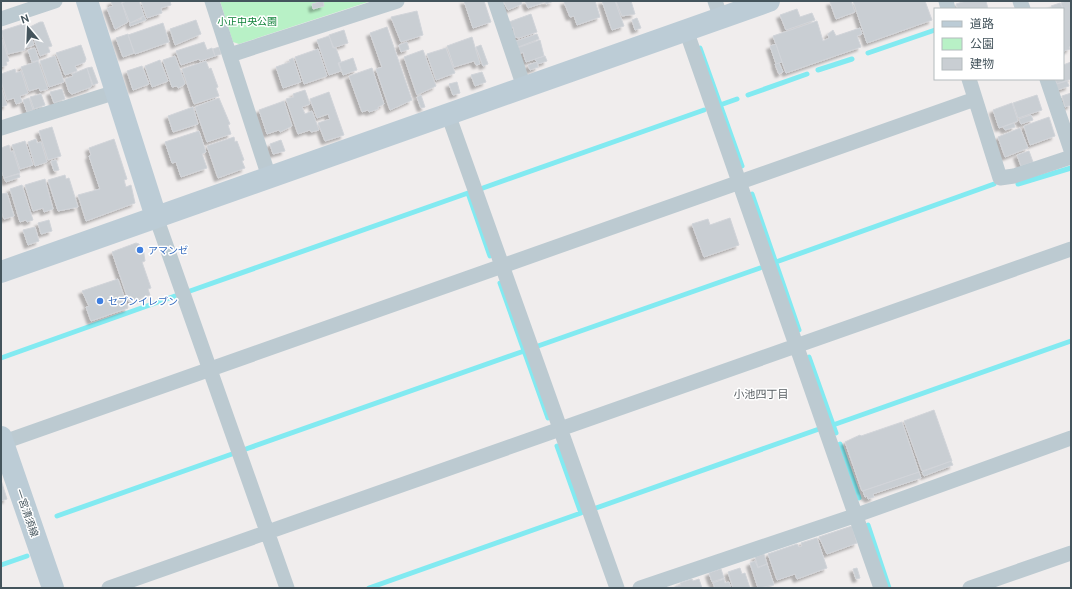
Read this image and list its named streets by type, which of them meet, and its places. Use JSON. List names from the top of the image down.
{
  "streets": {
    "street": ["一宮清須線"]
  },
  "districts": ["小池四丁目"],
  "parks": ["小正中央公園"],
  "places": ["アマンゼ", "セブンイレブン"],
  "legend": ["道路", "公園", "建物"],
  "north": "top"
}
